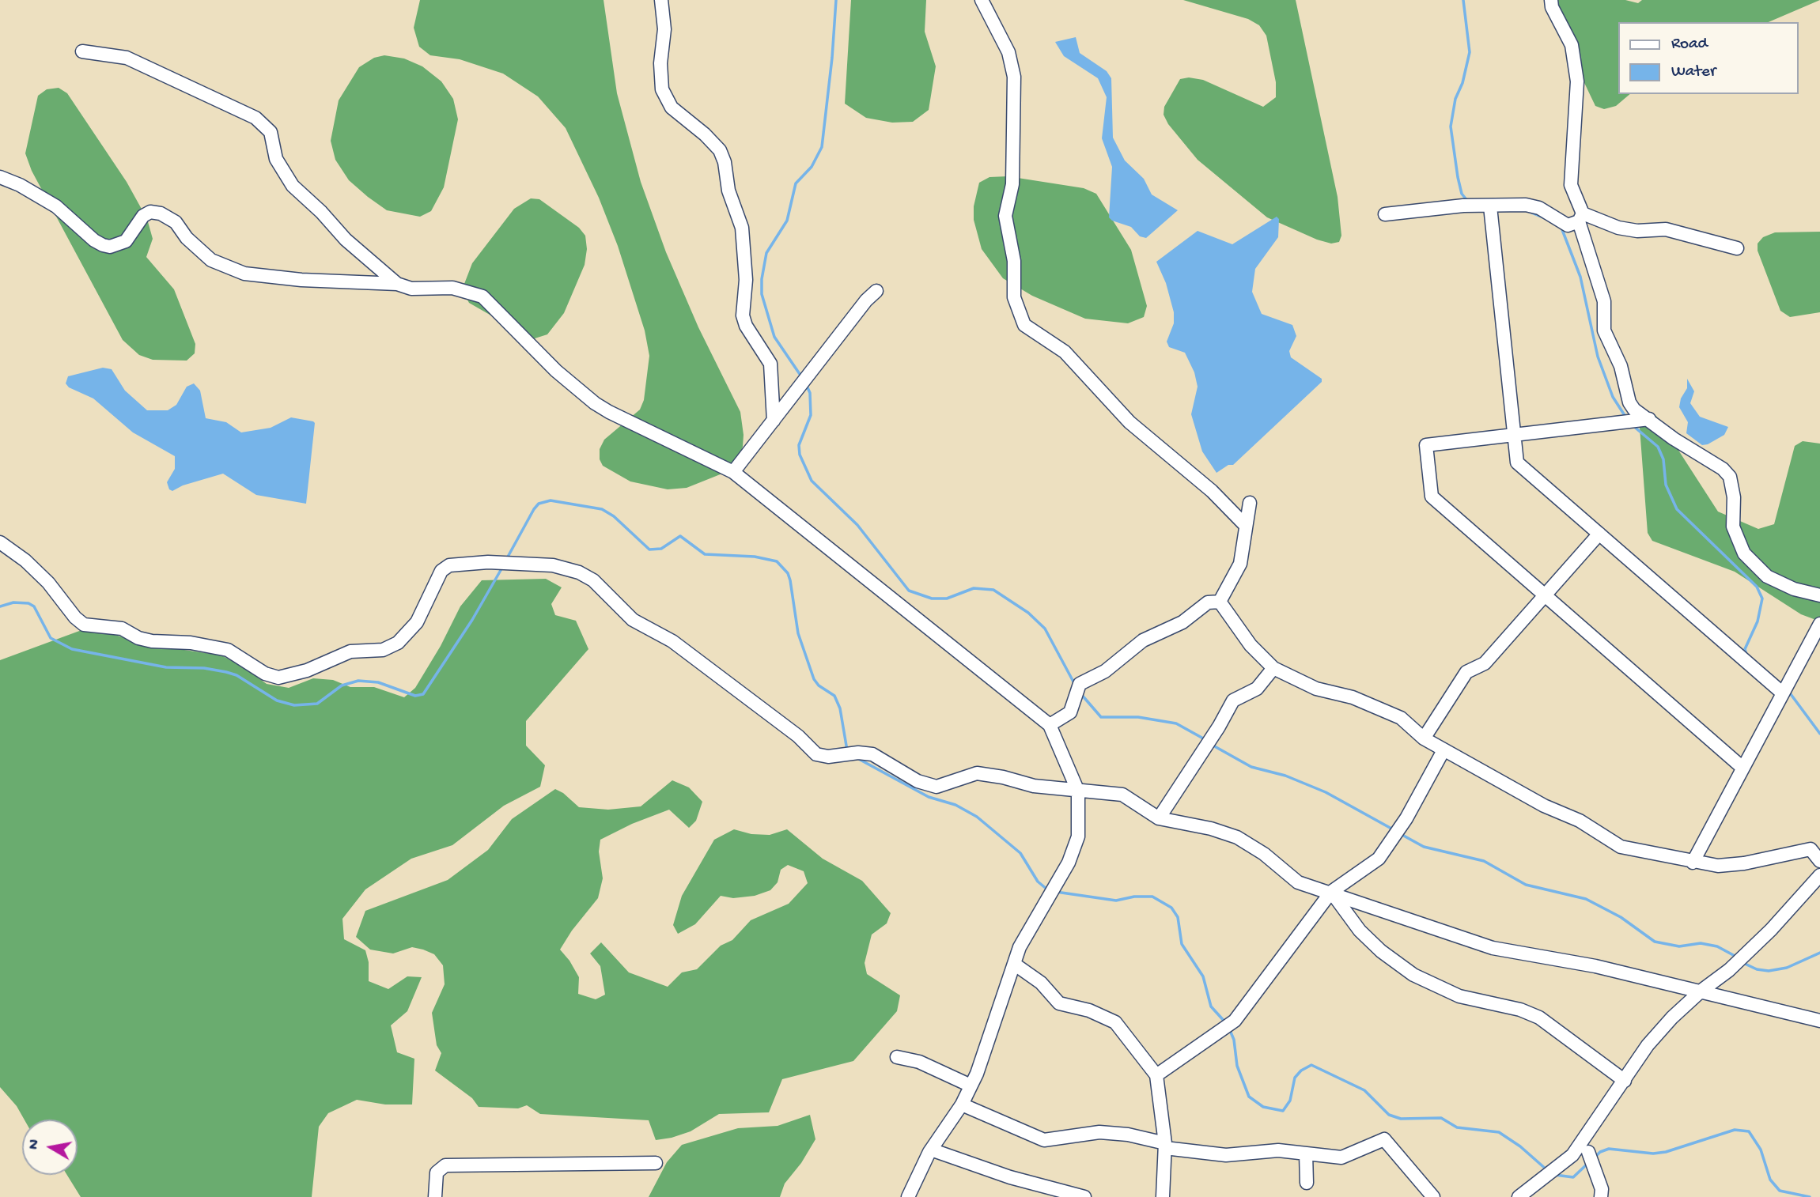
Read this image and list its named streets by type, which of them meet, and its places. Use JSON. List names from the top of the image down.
{
  "legend": ["Road", "Water"],
  "north": "left"
}
